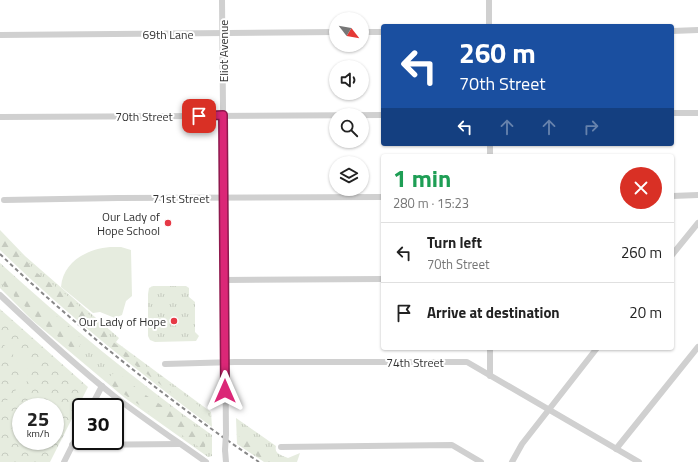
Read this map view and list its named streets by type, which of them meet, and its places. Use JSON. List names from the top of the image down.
{
  "streets": {
    "street": [
      "69th Lane",
      "Eliot Avenue",
      "70th Street",
      "71st Street",
      "74th Street"
    ]
  },
  "crossings": [
    ["69th Lane", "Eliot Avenue"],
    ["Eliot Avenue", "70th Street"],
    ["Eliot Avenue", "71st Street"],
    ["Eliot Avenue", "74th Street"]
  ],
  "places": ["Our Lady of Hope School", "Our Lady of Hope"],
  "north": "bottom right",
  "page": {
    "turn": ["260 m", "70th Street"],
    "heading": ["1 min", "280 m · 15:23"],
    "list": [
      {
        "name": "Turn left",
        "note": "70th Street",
        "value": "260 m"
      },
      {
        "name": "Arrive at destination",
        "value": "20 m"
      }
    ],
    "speed": "25 km/h",
    "limit": "30"
  }
}
